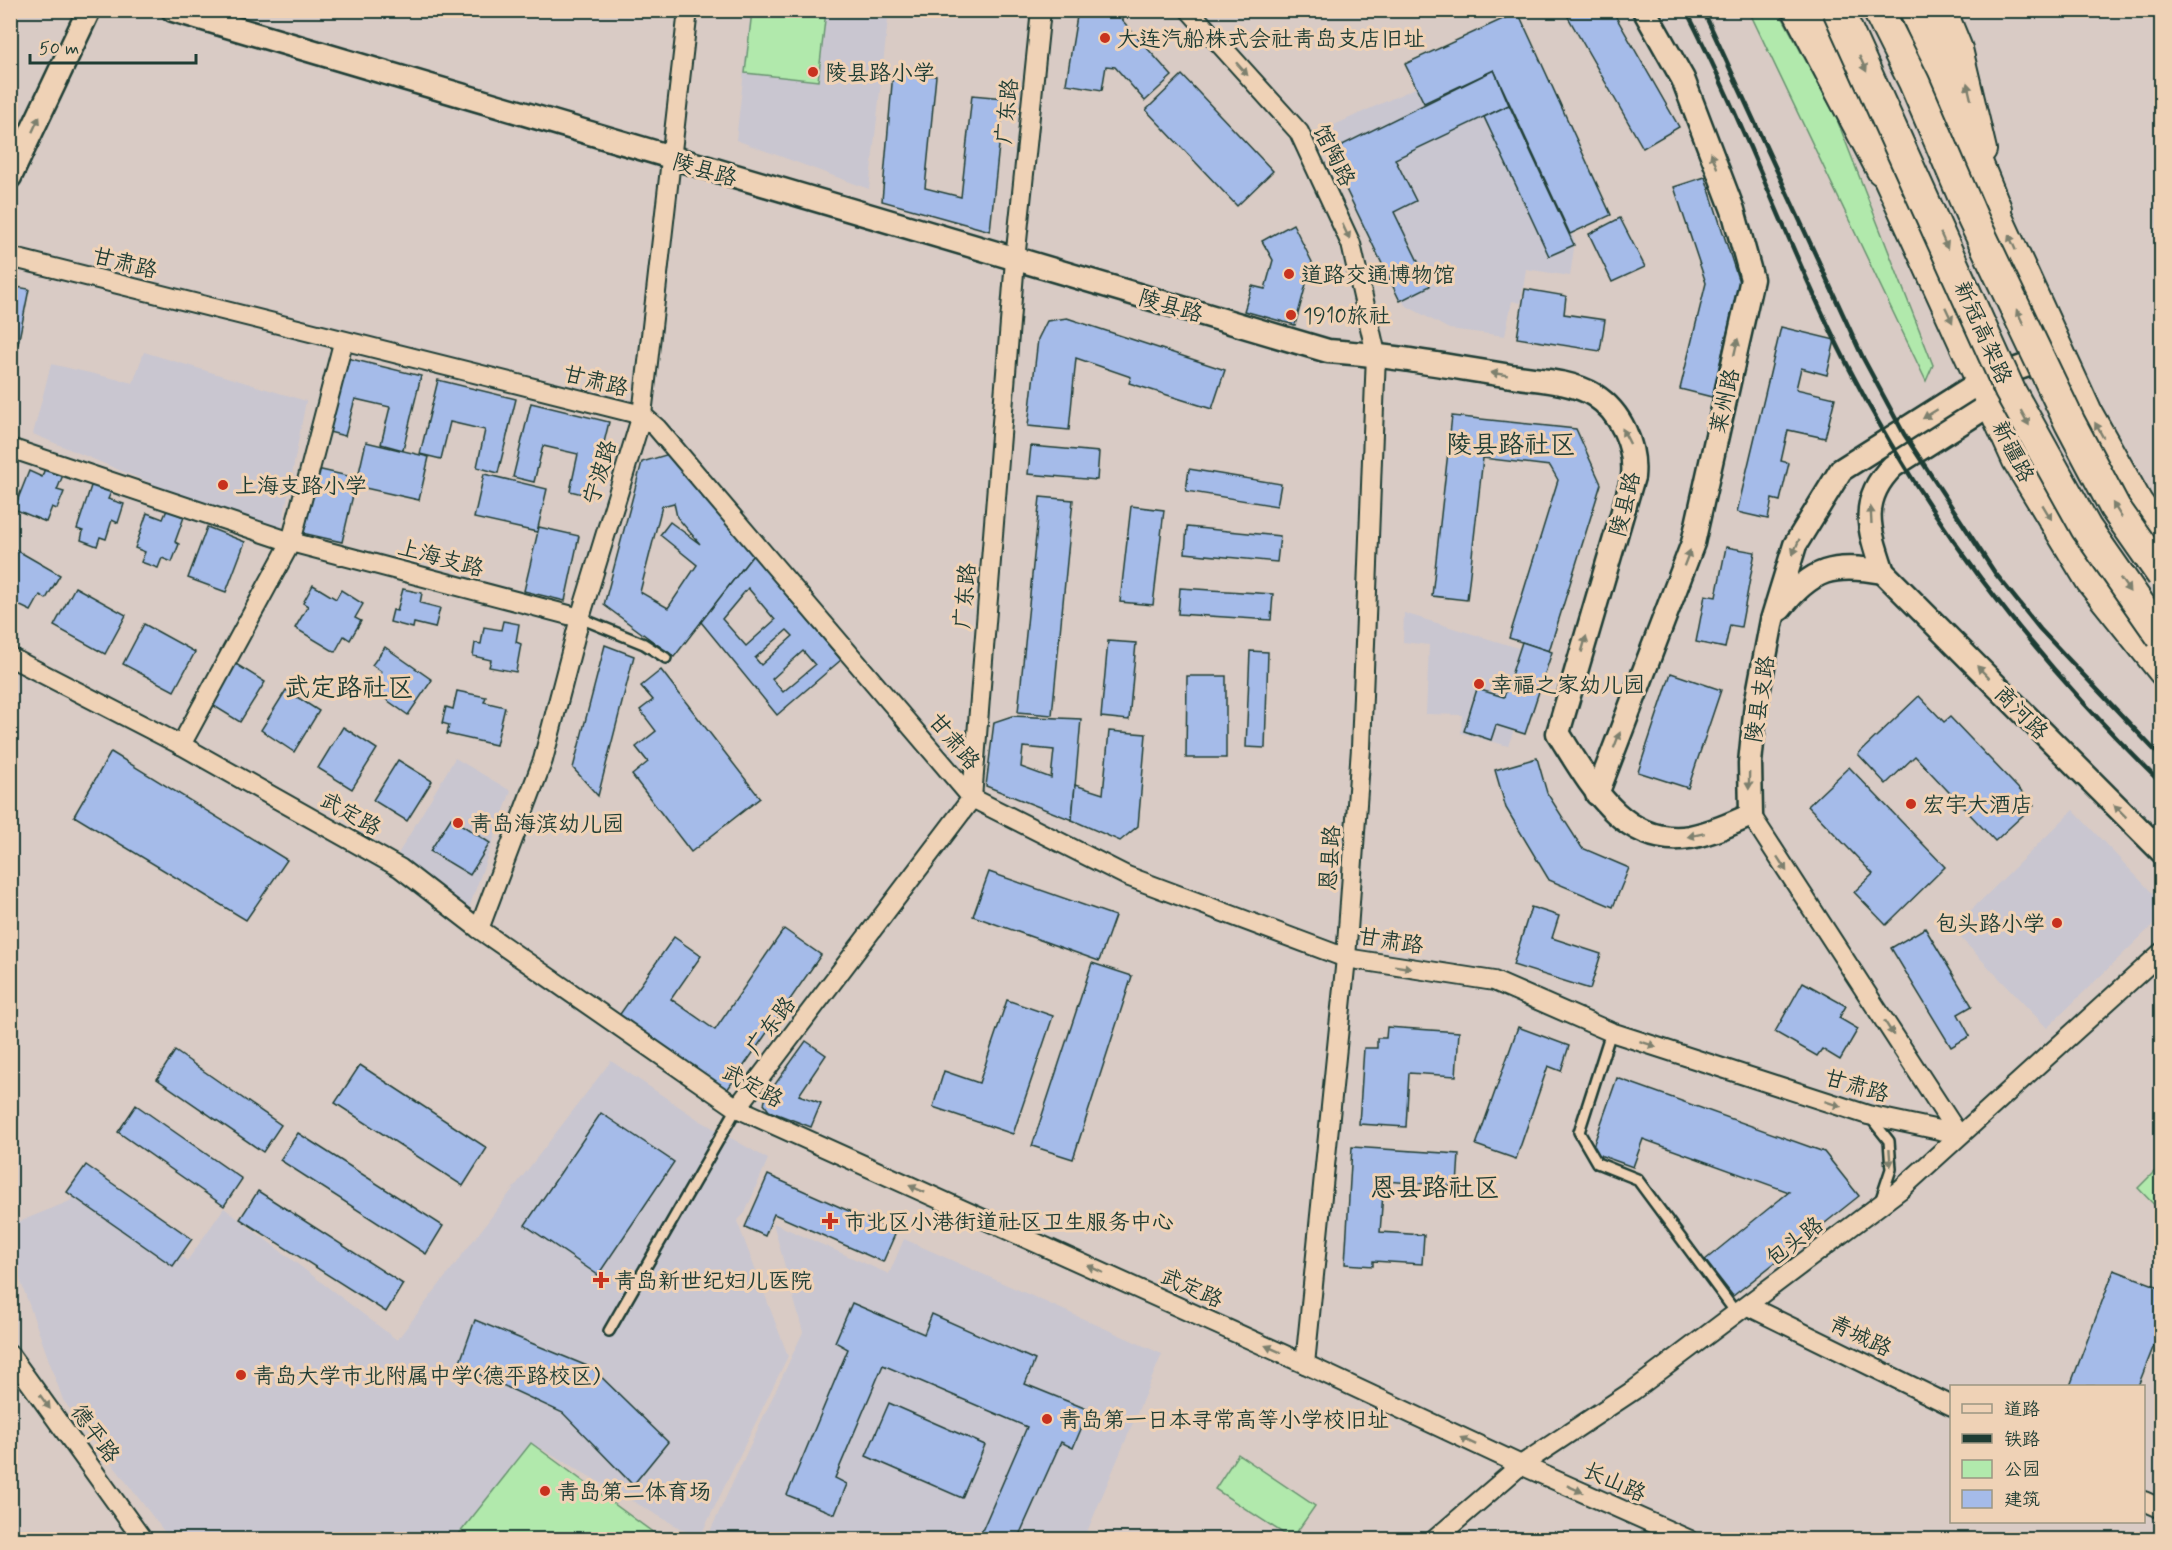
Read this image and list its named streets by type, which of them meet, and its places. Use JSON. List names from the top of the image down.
{
  "streets": {
    "highway": ["新冠高架路"],
    "main road": ["新疆路"],
    "street": [
      "广东路",
      "馆陶路",
      "陵县路",
      "甘肃路",
      "莱州路",
      "宁波路",
      "上海支路",
      "陵县支路",
      "商河路",
      "武定路",
      "恩县路",
      "包头路",
      "青城路",
      "德平路",
      "长山路"
    ]
  },
  "crossings": [
    ["广东路", "陵县路"],
    ["广东路", "甘肃路"],
    ["广东路", "武定路"],
    ["馆陶路", "陵县路"],
    ["馆陶路", "恩县路"],
    ["陵县路", "莱州路"],
    ["陵县路", "宁波路"],
    ["陵县路", "陵县支路"],
    ["陵县路", "恩县路"],
    ["甘肃路", "宁波路"],
    ["甘肃路", "恩县路"],
    ["甘肃路", "包头路"],
    ["新疆路", "陵县支路"],
    ["宁波路", "上海支路"],
    ["宁波路", "武定路"],
    ["武定路", "恩县路"],
    ["武定路", "包头路"],
    ["武定路", "长山路"],
    ["包头路", "青城路"],
    ["包头路", "长山路"]
  ],
  "one_way": [
    "馆陶路",
    "莱州路",
    "陵县支路",
    "商河路",
    "武定路",
    "德平路",
    "长山路"
  ],
  "districts": ["陵县路社区", "武定路社区", "恩县路社区"],
  "places": {
    "other": [
      "大连汽船株式会社青岛支店旧址",
      "陵县路小学",
      "道路交通博物馆",
      "1910旅社",
      "上海支路小学",
      "幸福之家幼儿园",
      "宏宇大酒店",
      "青岛海滨幼儿园",
      "包头路小学",
      "青岛大学市北附属中学(德平路校区)",
      "青岛第一日本寻常高等小学校旧址",
      "青岛第二体育场"
    ],
    "health": ["市北区小港街道社区卫生服务中心", "青岛新世纪妇儿医院"]
  },
  "legend": [
    "道路",
    "铁路",
    "公园",
    "建筑"
  ],
  "scale_bar": "50 m"
}
